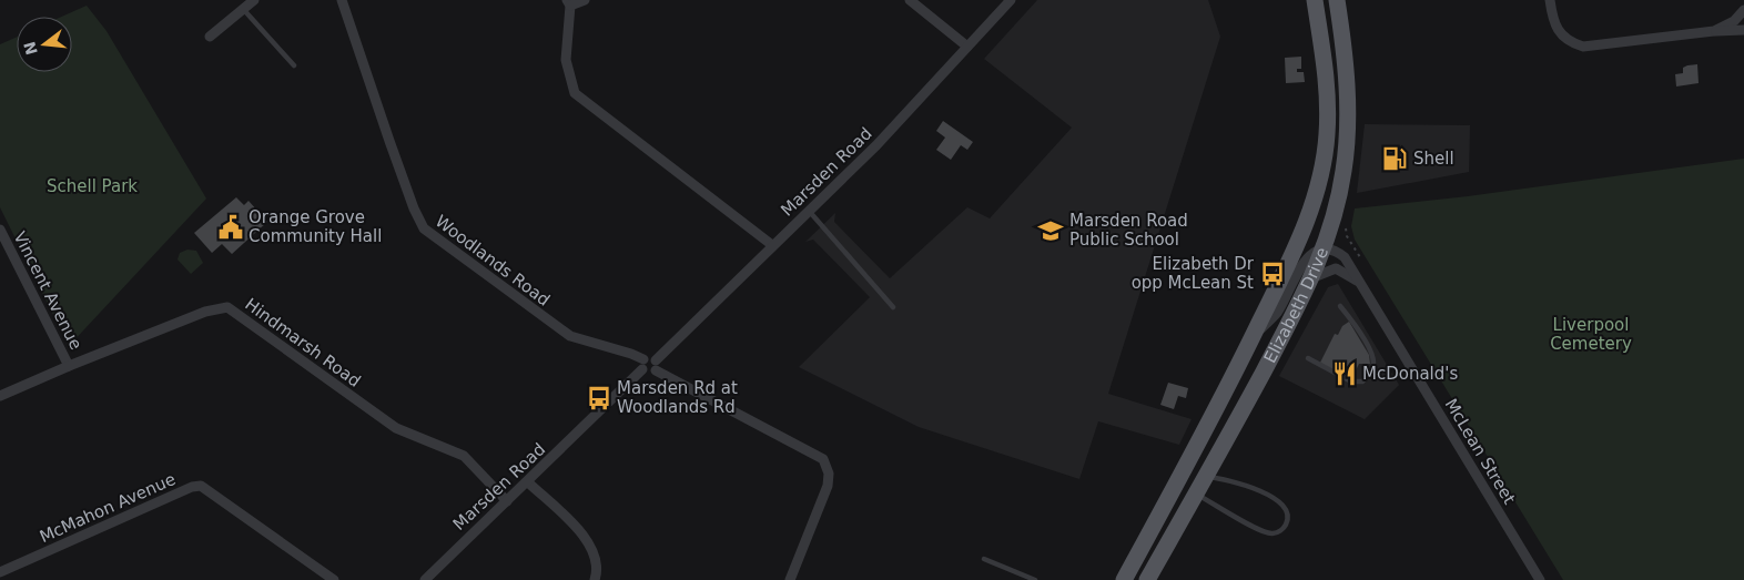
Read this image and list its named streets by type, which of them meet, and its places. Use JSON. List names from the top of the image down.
{
  "streets": {
    "main road": ["Elizabeth Drive"],
    "street": [
      "Marsden Road",
      "Woodlands Road",
      "Vincent Avenue",
      "Hindmarsh Road",
      "McLean Street",
      "McMahon Avenue"
    ]
  },
  "crossings": [
    ["Marsden Road", "Woodlands Road"],
    ["Marsden Road", "Hindmarsh Road"],
    ["Vincent Avenue", "Hindmarsh Road"],
    ["Elizabeth Drive", "McLean Street"]
  ],
  "parks": ["Schell Park", "Liverpool Cemetery"],
  "places": {
    "fuel station": ["Shell"],
    "public building": ["Orange Grove Community Hall"],
    "school or university": ["Marsden Road Public School"],
    "bus stop": ["Elizabeth Dr opp McLean St", "Marsden Rd at Woodlands Rd"],
    "restaurant": ["McDonald's"]
  },
  "north": "left"
}
